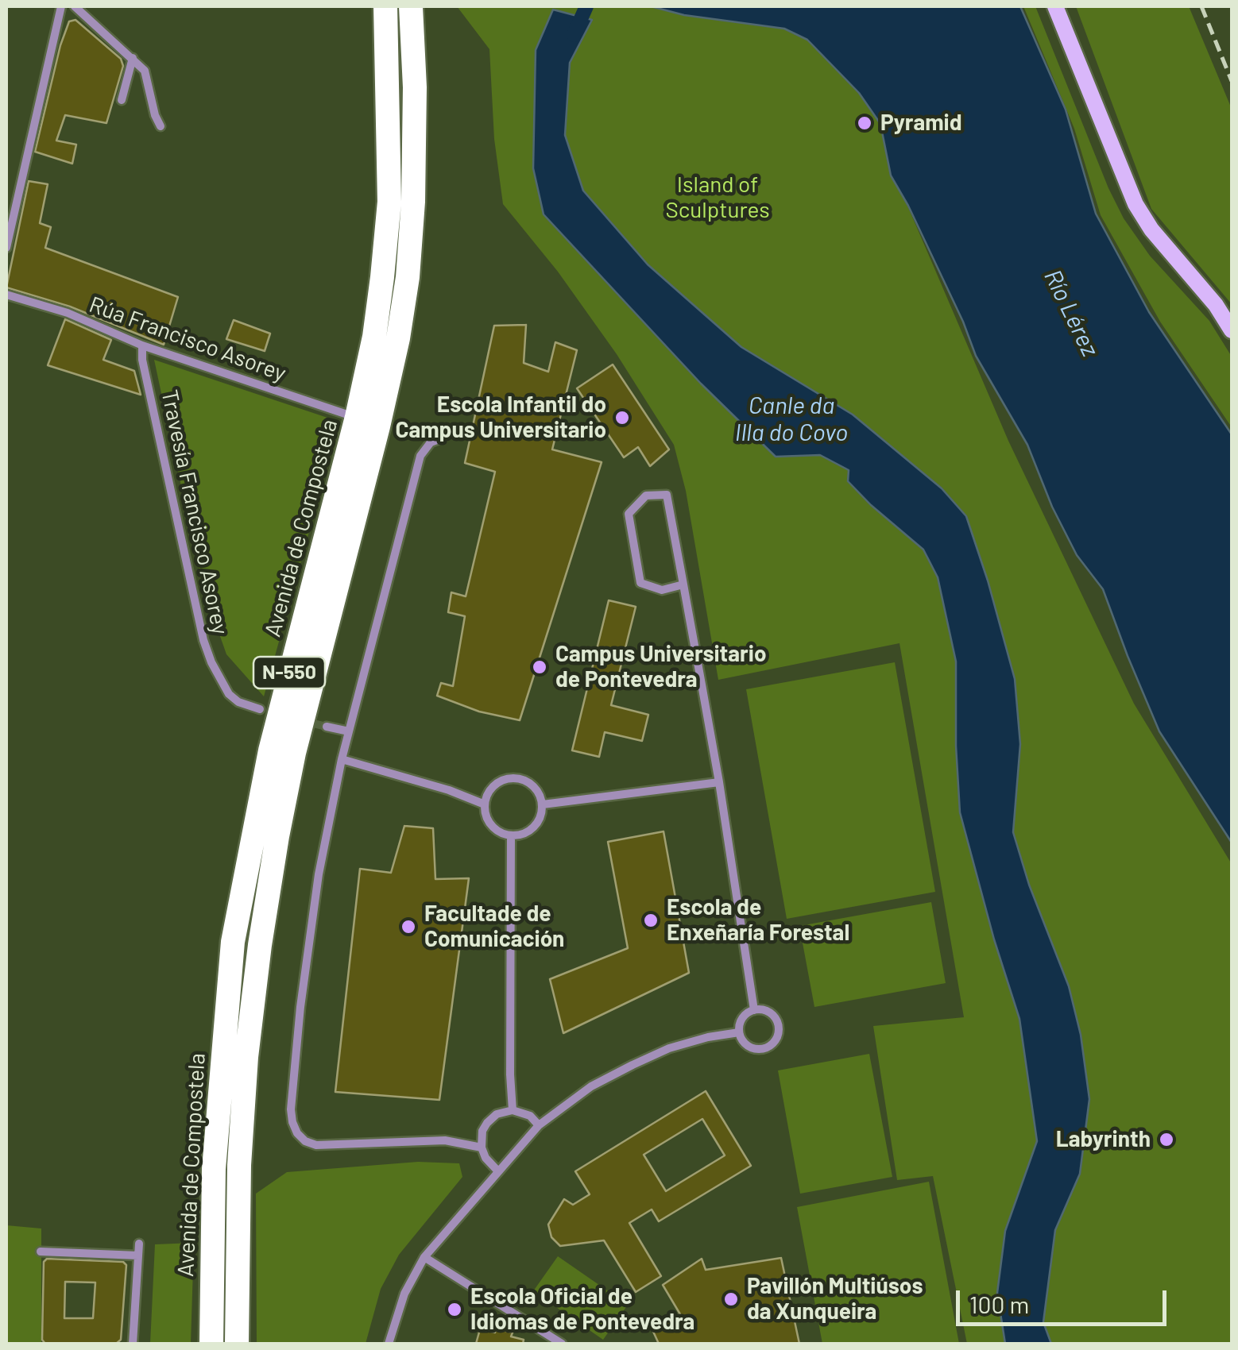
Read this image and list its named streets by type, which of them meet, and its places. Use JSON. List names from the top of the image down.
{
  "streets": {
    "highway": ["Avenida de Compostela", "N-550"],
    "street": ["Rúa Francisco Asorey", "Travesía Francisco Asorey"]
  },
  "crossings": [
    ["Rúa Francisco Asorey", "Travesía Francisco Asorey"],
    ["Rúa Francisco Asorey", "Avenida de Compostela"]
  ],
  "water": ["Río Lérez", "Canle da Illa do Covo"],
  "parks": ["Island of Sculptures"],
  "places": [
    "Pyramid",
    "Escola Infantil do Campus Universitario",
    "Campus Universitario de Pontevedra",
    "Escola de Enxeñaría Forestal",
    "Facultade de Comunicación",
    "Labyrinth",
    "Pavillón Multiúsos da Xunqueira",
    "Escola Oficial de Idiomas de Pontevedra"
  ],
  "scale_bar": "100 m"
}
